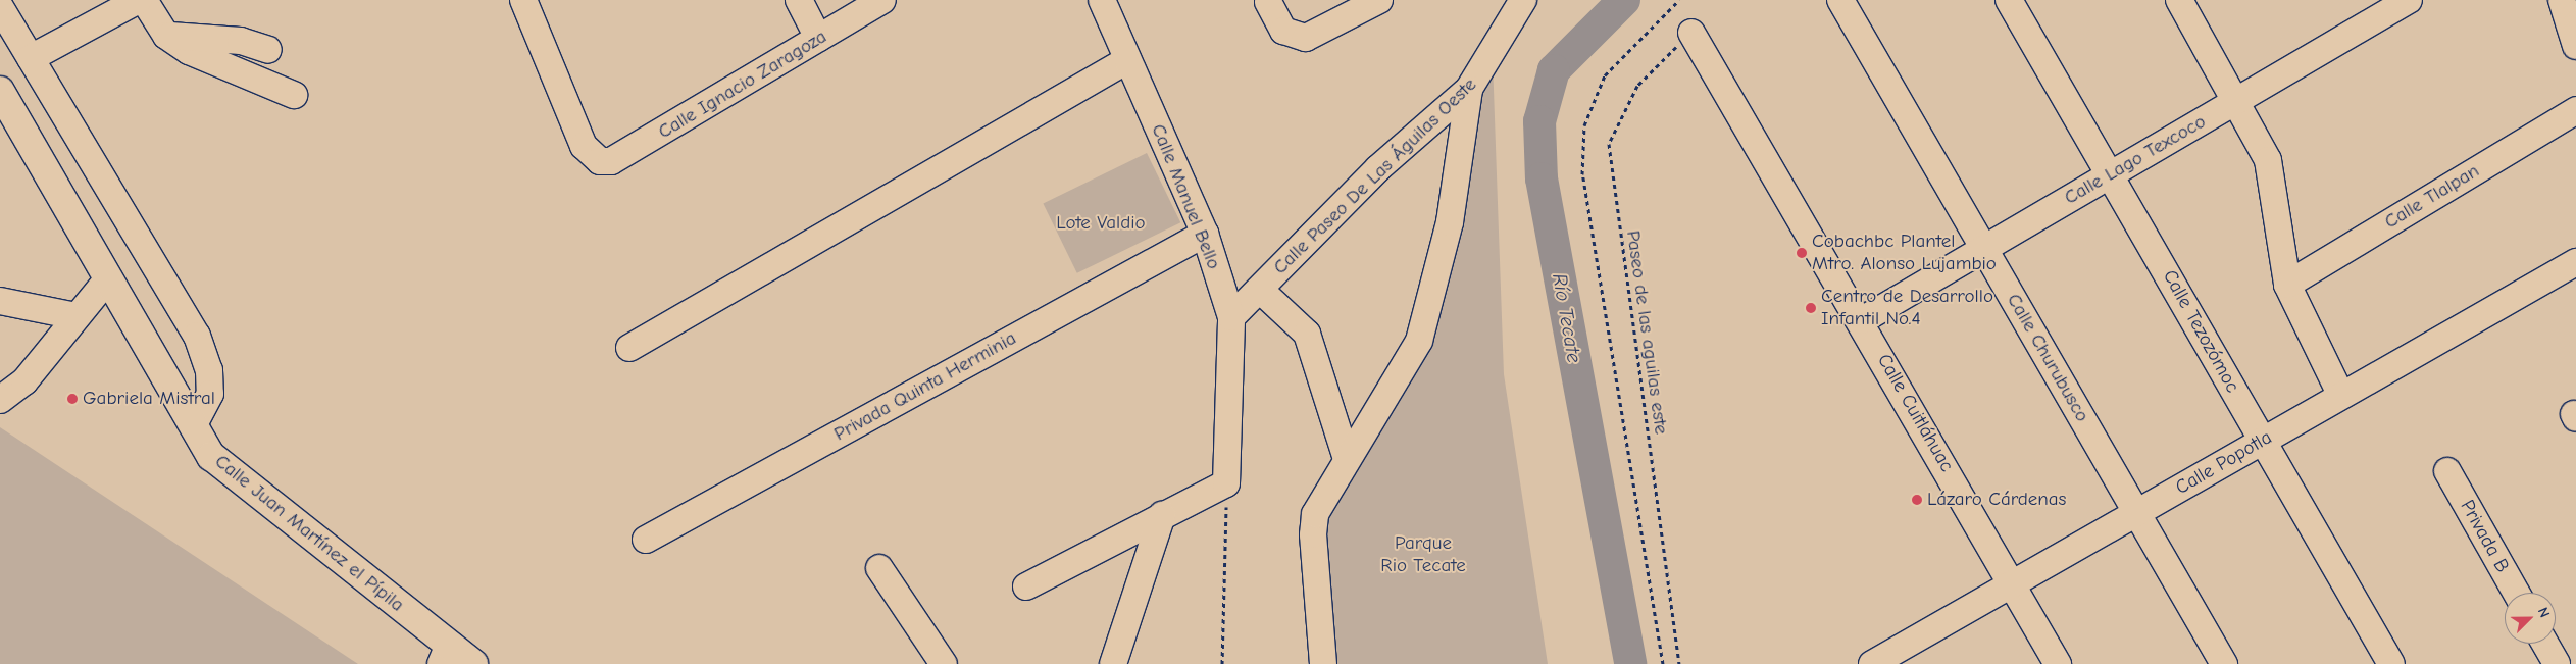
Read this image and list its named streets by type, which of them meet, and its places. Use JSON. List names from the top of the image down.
{
  "streets": {
    "main road": ["Calle Juan Martínez el Pípila"],
    "street": [
      "Calle Ignacio Zaragoza",
      "Calle Lago Texcoco",
      "Calle Paseo De Las Águilas Oeste",
      "Calle Manuel Bello",
      "Calle Tlalpan",
      "Calle Tezozómoc",
      "Calle Churubusco",
      "Privada Quinta Herminia",
      "Calle Cuitláhuac",
      "Calle Popotla",
      "Privada B"
    ],
    "path": ["Paseo de las aguilas este"]
  },
  "crossings": [
    ["Calle Lago Texcoco", "Calle Tezozómoc"],
    ["Calle Lago Texcoco", "Calle Churubusco"],
    ["Calle Lago Texcoco", "Calle Cuitláhuac"],
    ["Calle Paseo De Las Águilas Oeste", "Calle Manuel Bello"],
    ["Calle Manuel Bello", "Privada Quinta Herminia"],
    ["Calle Tezozómoc", "Calle Popotla"],
    ["Paseo de las aguilas este", "Calle Cuitláhuac"],
    ["Calle Churubusco", "Calle Popotla"],
    ["Calle Cuitláhuac", "Calle Popotla"]
  ],
  "water": ["Río Tecate"],
  "parks": ["Lote Valdio", "Parque Rio Tecate"],
  "places": [
    "Cobachbc Plantel Mtro. Alonso Lujambio",
    "Centro de Desarrollo Infantil No.4",
    "Gabriela Mistral",
    "Lázaro Cárdenas"
  ],
  "north": "top right"
}
